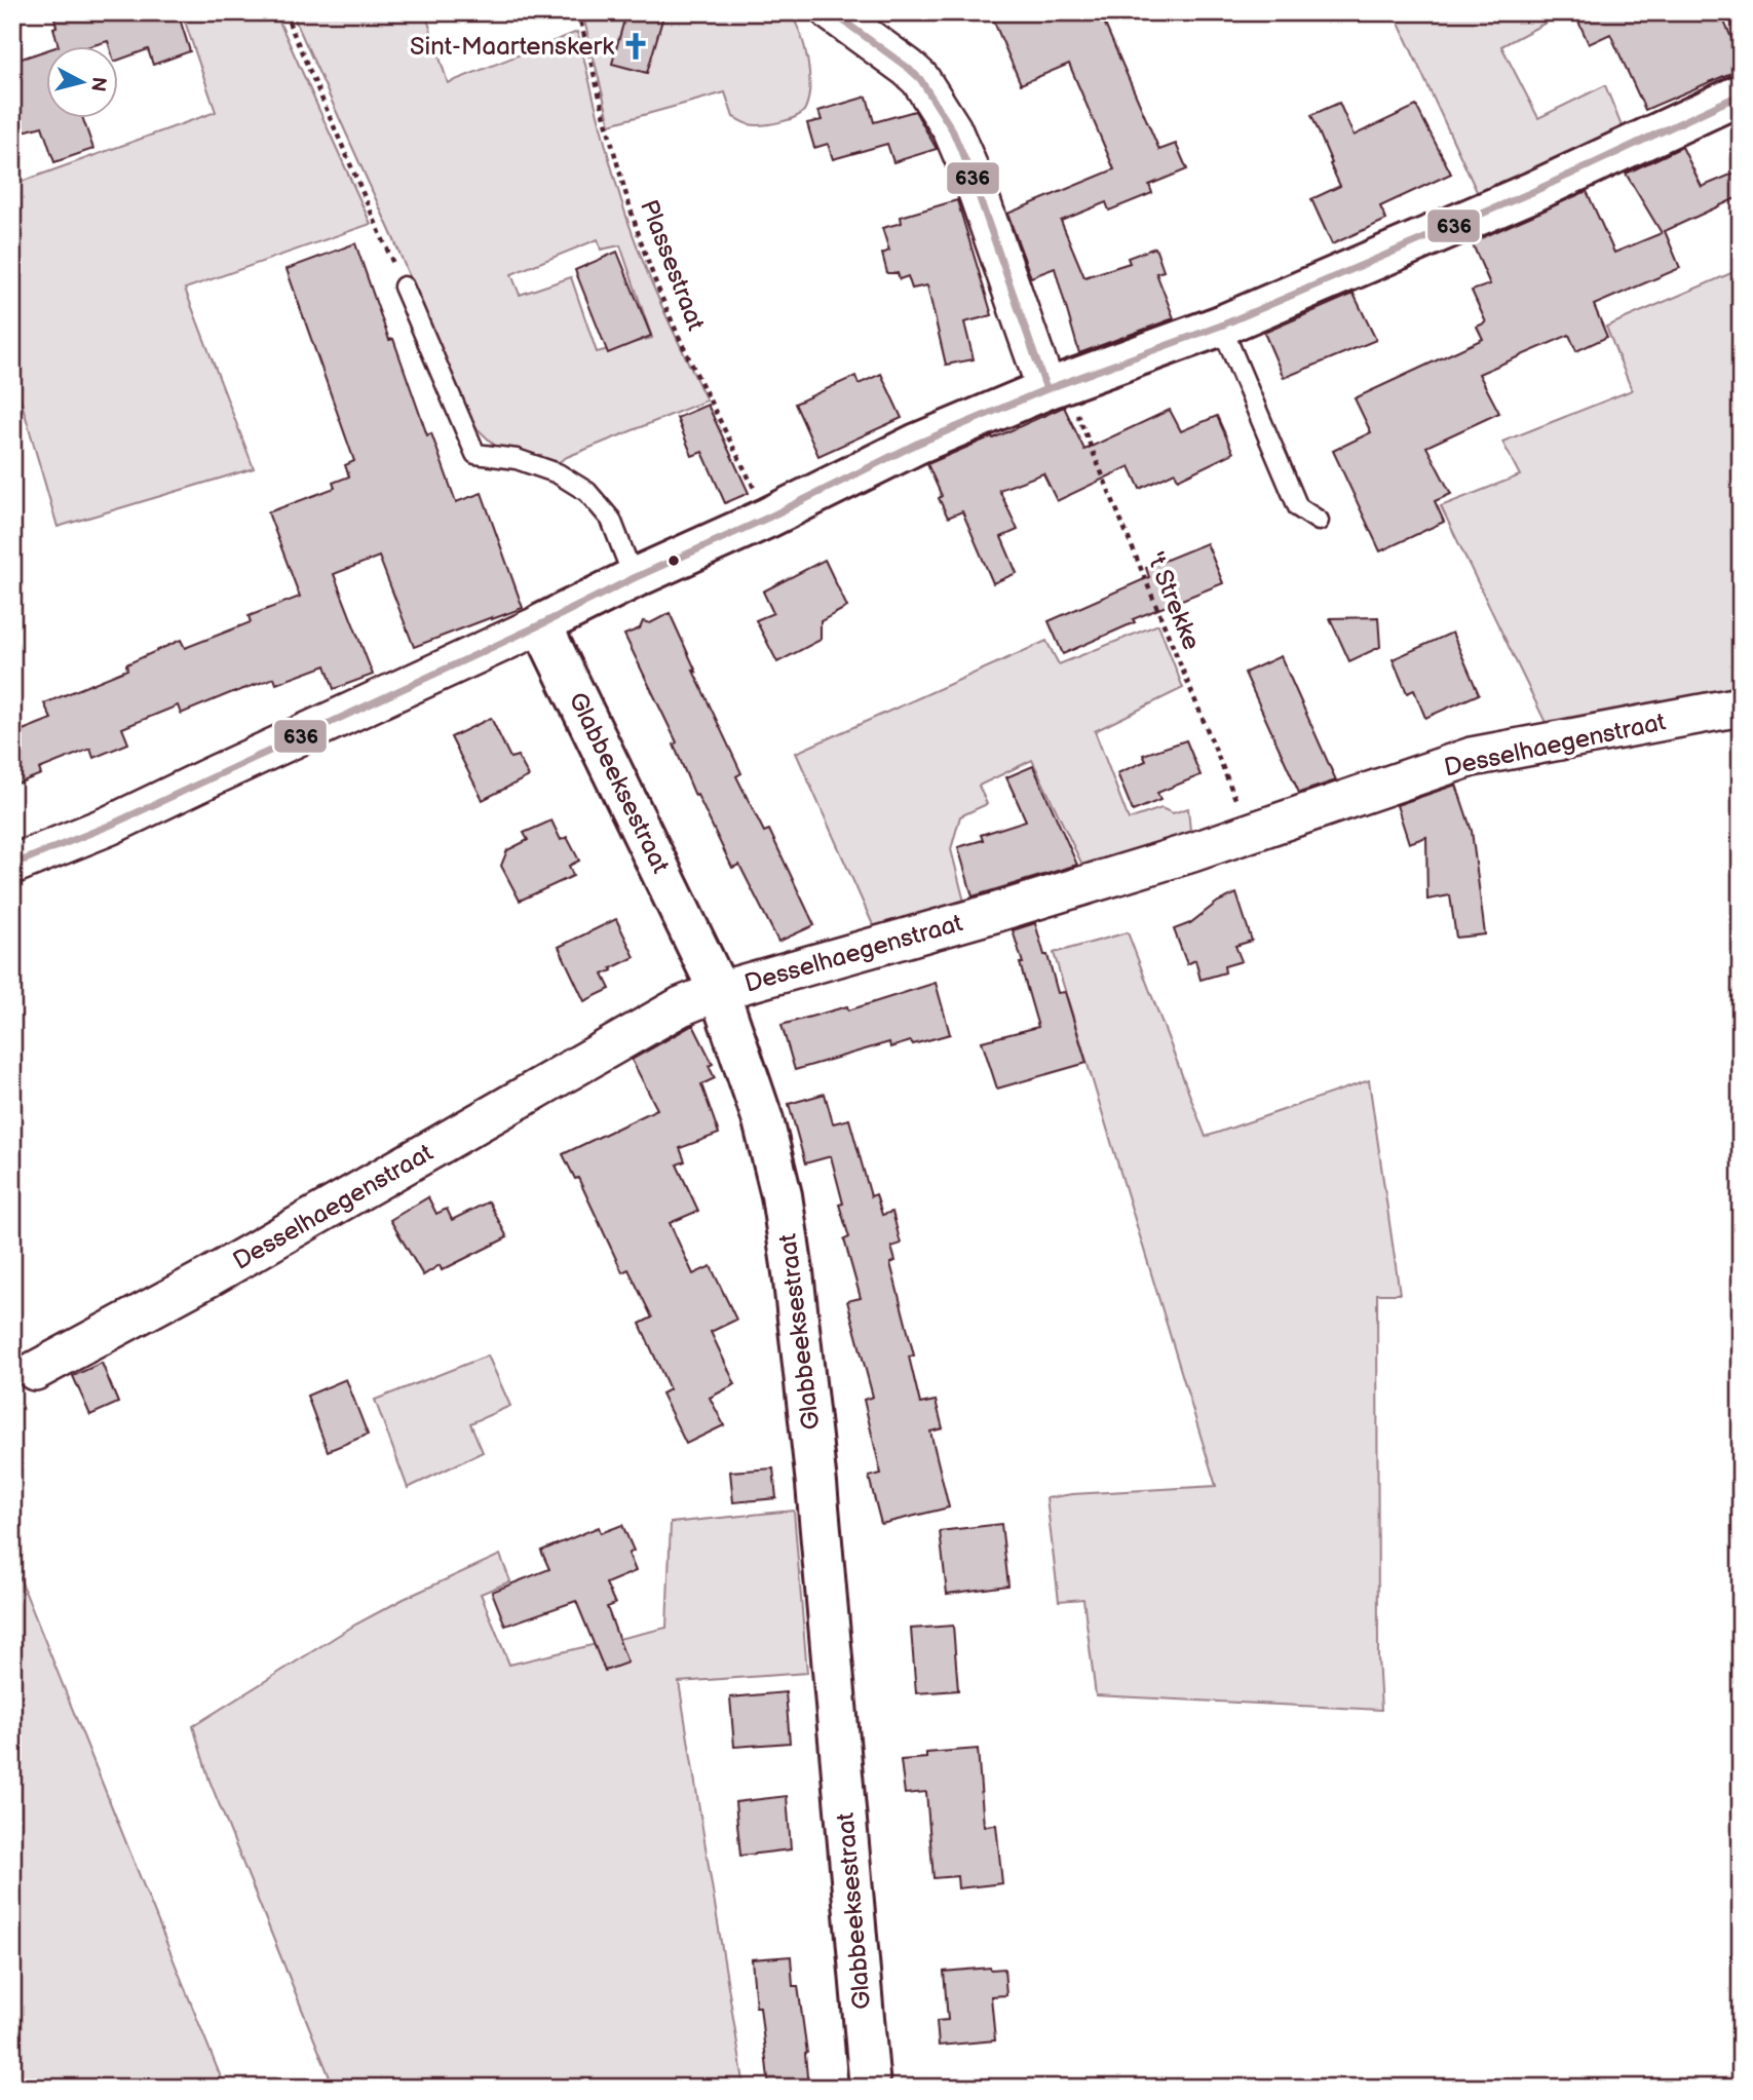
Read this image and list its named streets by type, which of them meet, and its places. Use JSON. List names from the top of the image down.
{
  "streets": {
    "street": ["Desselhaegenstraat", "Glabbeeksestraat"],
    "path": ["Plassestraat", "'t Strekke"]
  },
  "crossings": [
    ["'t Strekke", "Desselhaegenstraat"],
    ["Desselhaegenstraat", "Glabbeeksestraat"]
  ],
  "places": {
    "church": ["Sint-Maartenskerk"]
  },
  "lines": ["transit line 636"],
  "north": "right"
}
